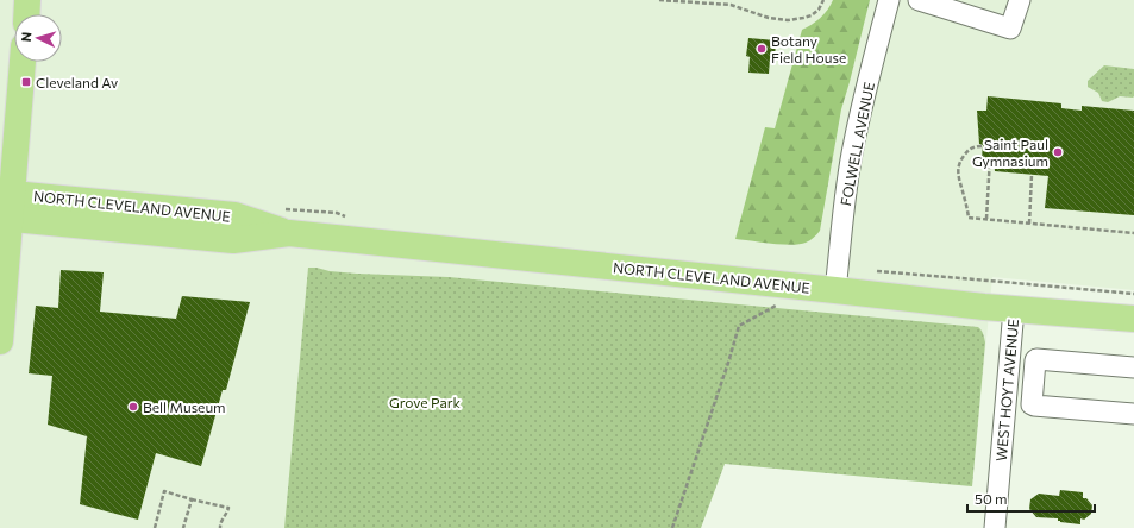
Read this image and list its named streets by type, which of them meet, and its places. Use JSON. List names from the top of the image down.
{
  "streets": {
    "main road": ["NORTH CLEVELAND AVENUE"],
    "street": ["FOLWELL AVENUE", "WEST HOYT AVENUE"]
  },
  "crossings": [
    ["FOLWELL AVENUE", "NORTH CLEVELAND AVENUE"],
    ["NORTH CLEVELAND AVENUE", "WEST HOYT AVENUE"]
  ],
  "parks": ["Grove Park"],
  "places": {
    "other": ["Botany Field House", "Saint Paul Gymnasium", "Bell Museum"],
    "transit": ["Cleveland Av"]
  },
  "scale_bar": "50 m",
  "north": "left"
}
